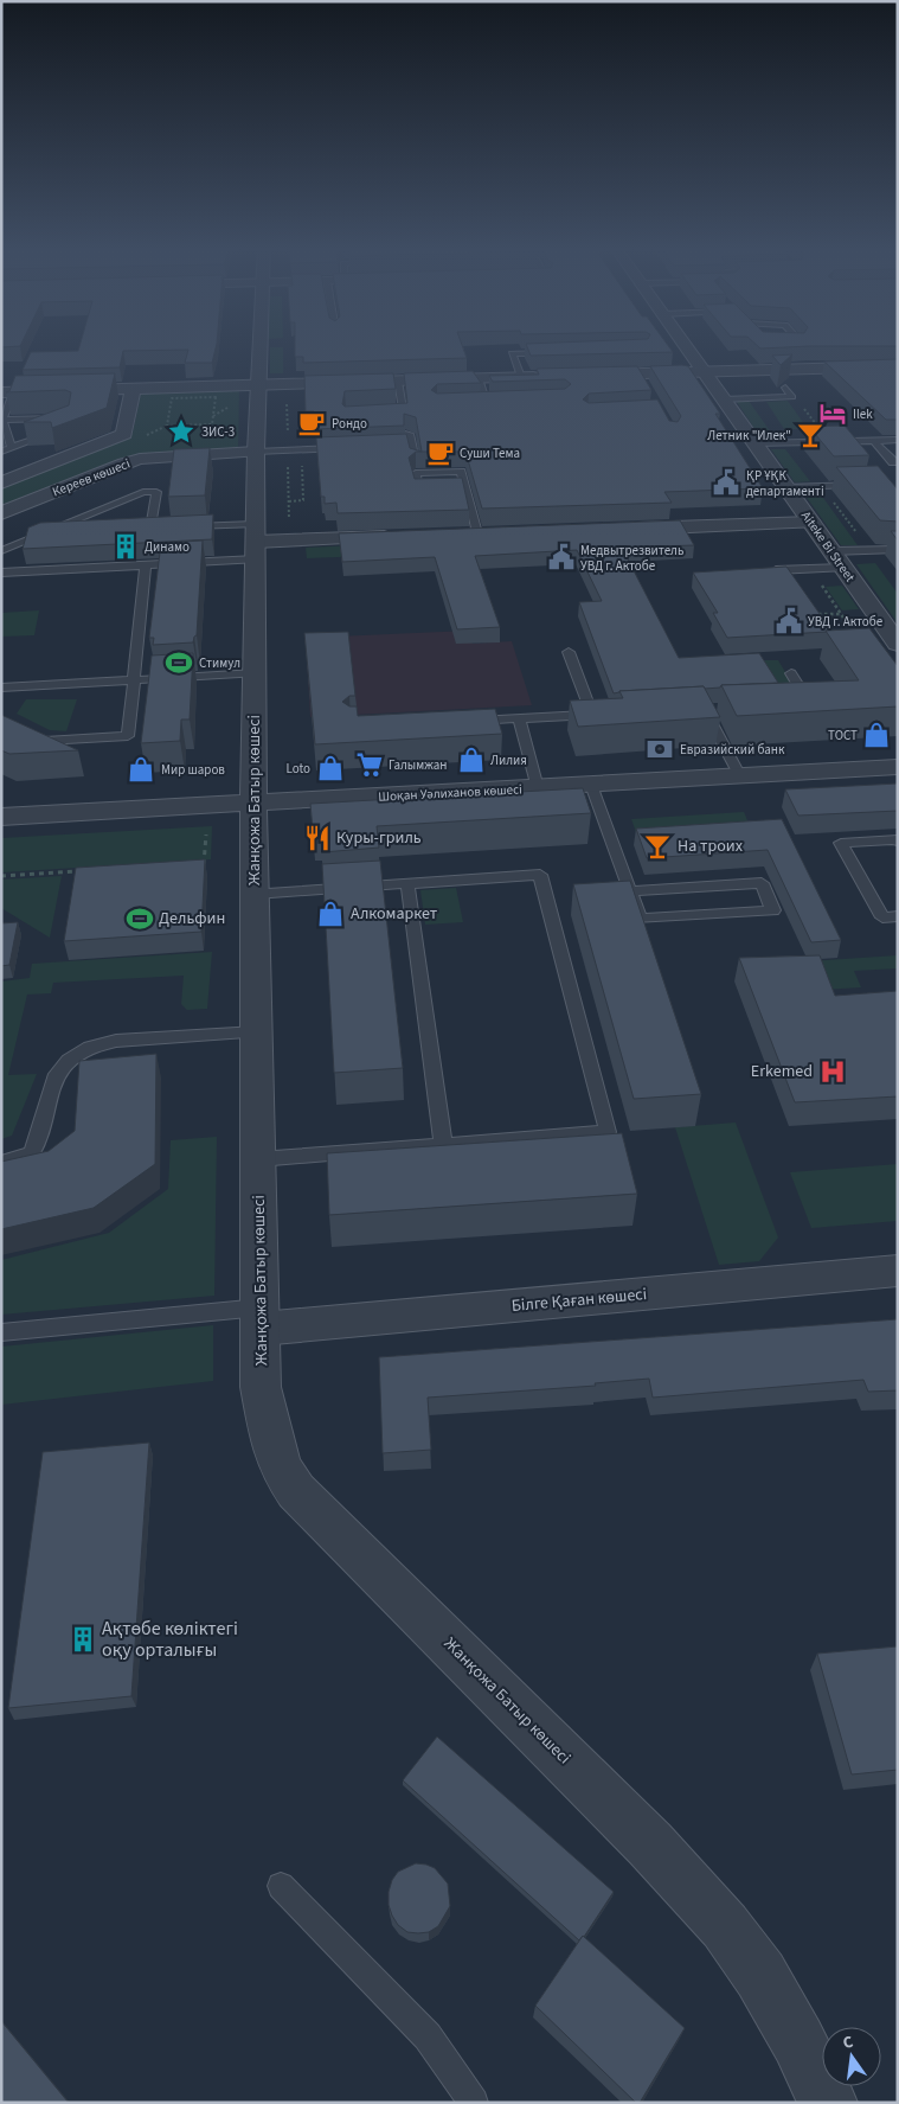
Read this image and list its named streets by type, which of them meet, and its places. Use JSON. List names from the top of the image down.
{
  "streets": {
    "street": [
      "Кереев көшесі",
      "Aiteke Bi Street",
      "Шоқан Уәлиханов көшесі",
      "Жанқожа Батыр көшесі",
      "Білге Қаған көшесі"
    ]
  },
  "crossings": [
    ["Кереев көшесі", "Жанқожа Батыр көшесі"],
    ["Шоқан Уәлиханов көшесі", "Жанқожа Батыр көшесі"],
    ["Жанқожа Батыр көшесі", "Білге Қаған көшесі"]
  ],
  "places": {
    "hotel": ["Ilek"],
    "cafe": ["Рондо", "Суши Тема"],
    "place": ["ЗИС-3"],
    "bar": ["Летник \"Илек\"", "На троих"],
    "public building": ["ҚР ҰҚК департаменті", "Медвытрезвитель УВД г. Актобе", "УВД г. Актобе"],
    "building": ["Динамо", "Ақтөбе көліктегі оқу орталығы"],
    "sports": ["Стимул", "Дельфин"],
    "shop": [
      "ТОСТ",
      "Лилия",
      "Loto",
      "Мир шаров",
      "Алкомаркет"
    ],
    "bank": ["Евразийский банк"],
    "supermarket": ["Галымжан"],
    "restaurant": ["Куры-гриль"],
    "hospital": ["Erkemed"]
  },
  "north": "top"
}
